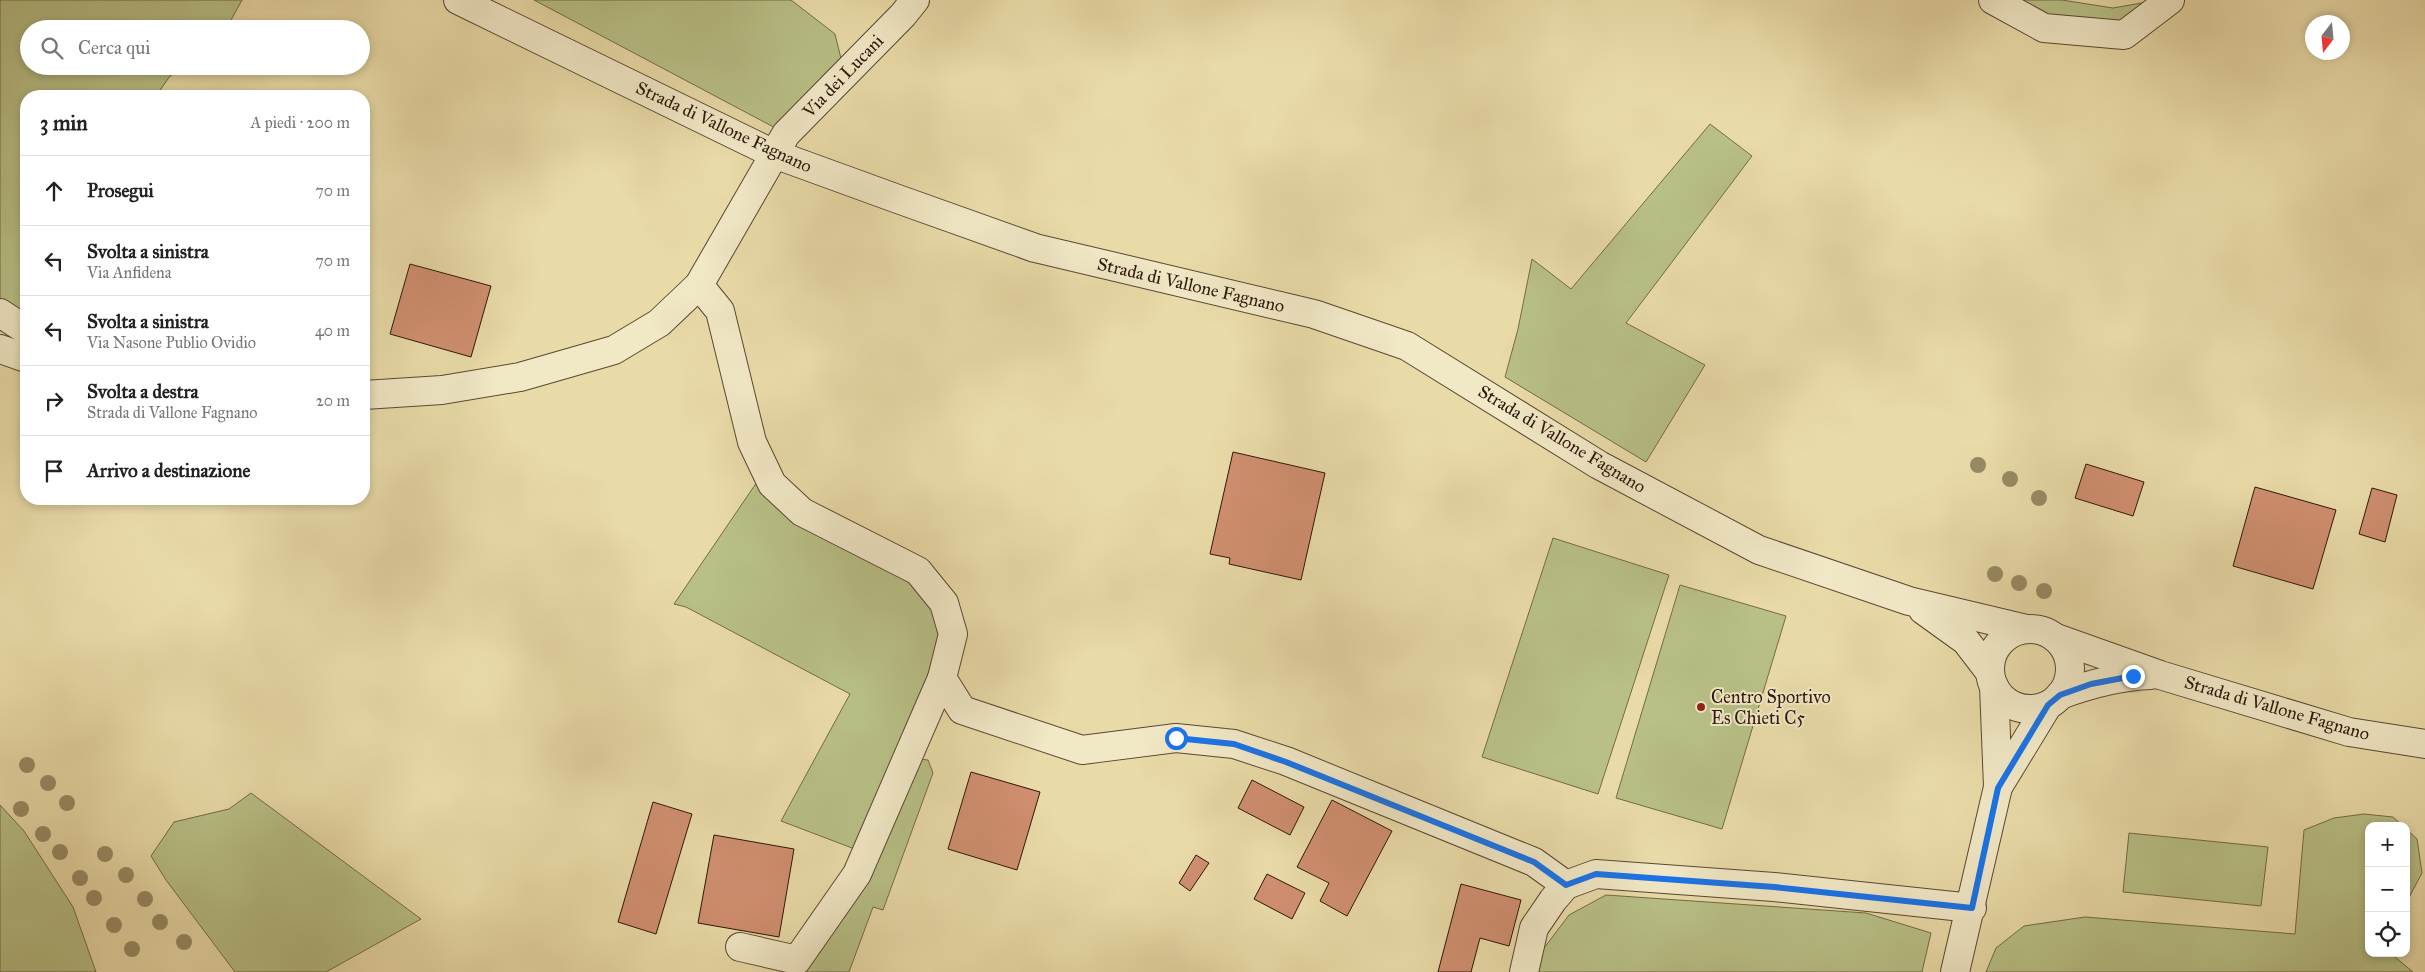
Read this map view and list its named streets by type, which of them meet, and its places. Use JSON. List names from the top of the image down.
{
  "streets": {
    "street": ["Via dei Lucani", "Strada di Vallone Fagnano"]
  },
  "crossings": [
    ["Via dei Lucani", "Strada di Vallone Fagnano"]
  ],
  "places": ["Centro Sportivo Es Chieti C5"],
  "north": "bottom",
  "page": {
    "search": "Cerca qui",
    "heading": ["3 min", "A piedi · 200 m"],
    "list": [
      ["Prosegui", "70 m"],
      ["Svolta a sinistra", "Via Anfidena", "70 m"],
      ["Svolta a sinistra", "Via Nasone Publio Ovidio", "40 m"],
      ["Svolta a destra", "Strada di Vallone Fagnano", "20 m"],
      "Arrivo a destinazione"
    ],
    "map_buttons": ["+", "−"]
  }
}
